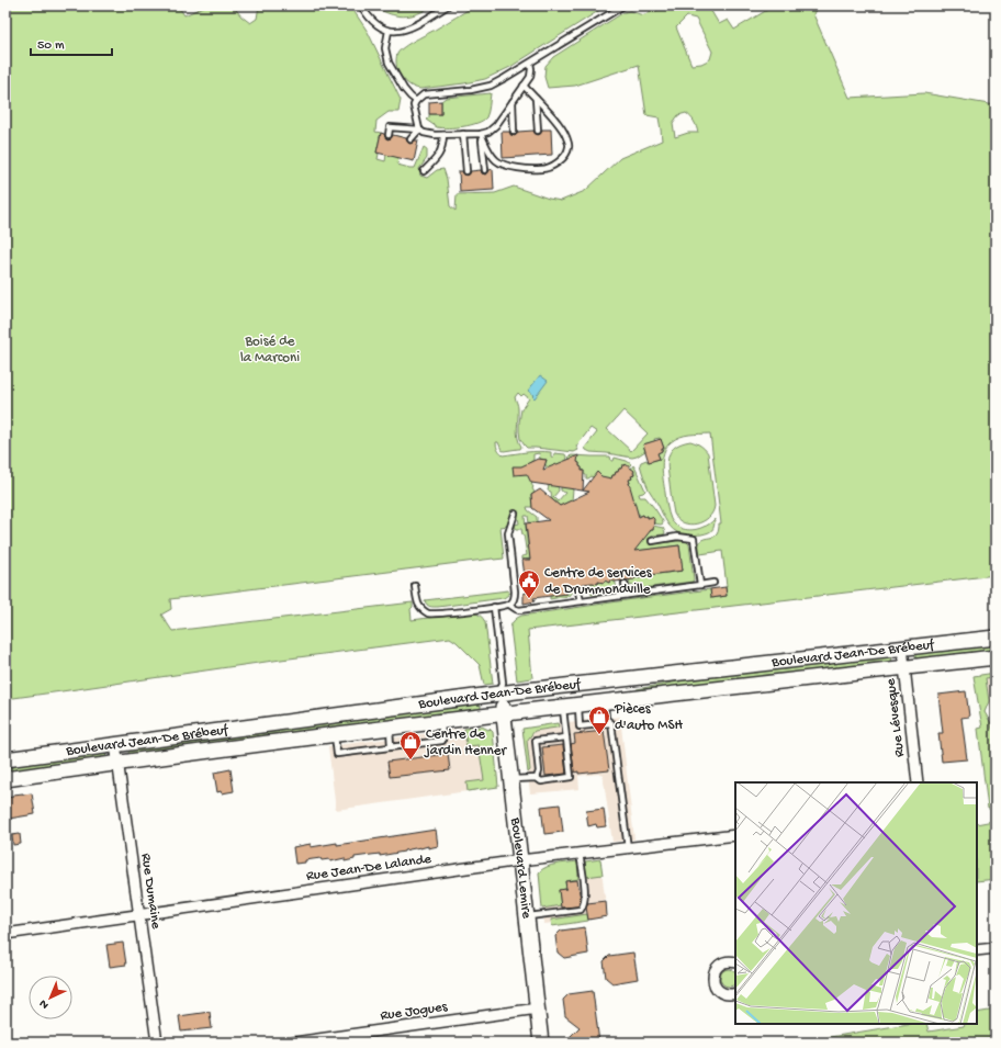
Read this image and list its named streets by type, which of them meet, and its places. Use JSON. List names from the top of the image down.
{
  "streets": {
    "main road": ["Boulevard Jean-De Brébeuf", "Boulevard Lemire"],
    "street": [
      "Rue Lévesque",
      "Rue Jean-De Lalande",
      "Rue Dumaine",
      "Rue Jogues"
    ]
  },
  "crossings": [
    ["Boulevard Jean-De Brébeuf", "Rue Lévesque"],
    ["Boulevard Jean-De Brébeuf", "Boulevard Lemire"],
    ["Boulevard Jean-De Brébeuf", "Rue Dumaine"],
    ["Rue Jean-De Lalande", "Boulevard Lemire"],
    ["Rue Jean-De Lalande", "Rue Dumaine"],
    ["Boulevard Lemire", "Rue Jogues"]
  ],
  "parks": ["Boisé de la Marconi"],
  "places": {
    "public building": ["Centre de services de Drummondville"],
    "shop": ["Pièces d'auto MSH", "Centre de jardin Henner"]
  },
  "scale_bar": "50 m",
  "north": "bottom left"
}
